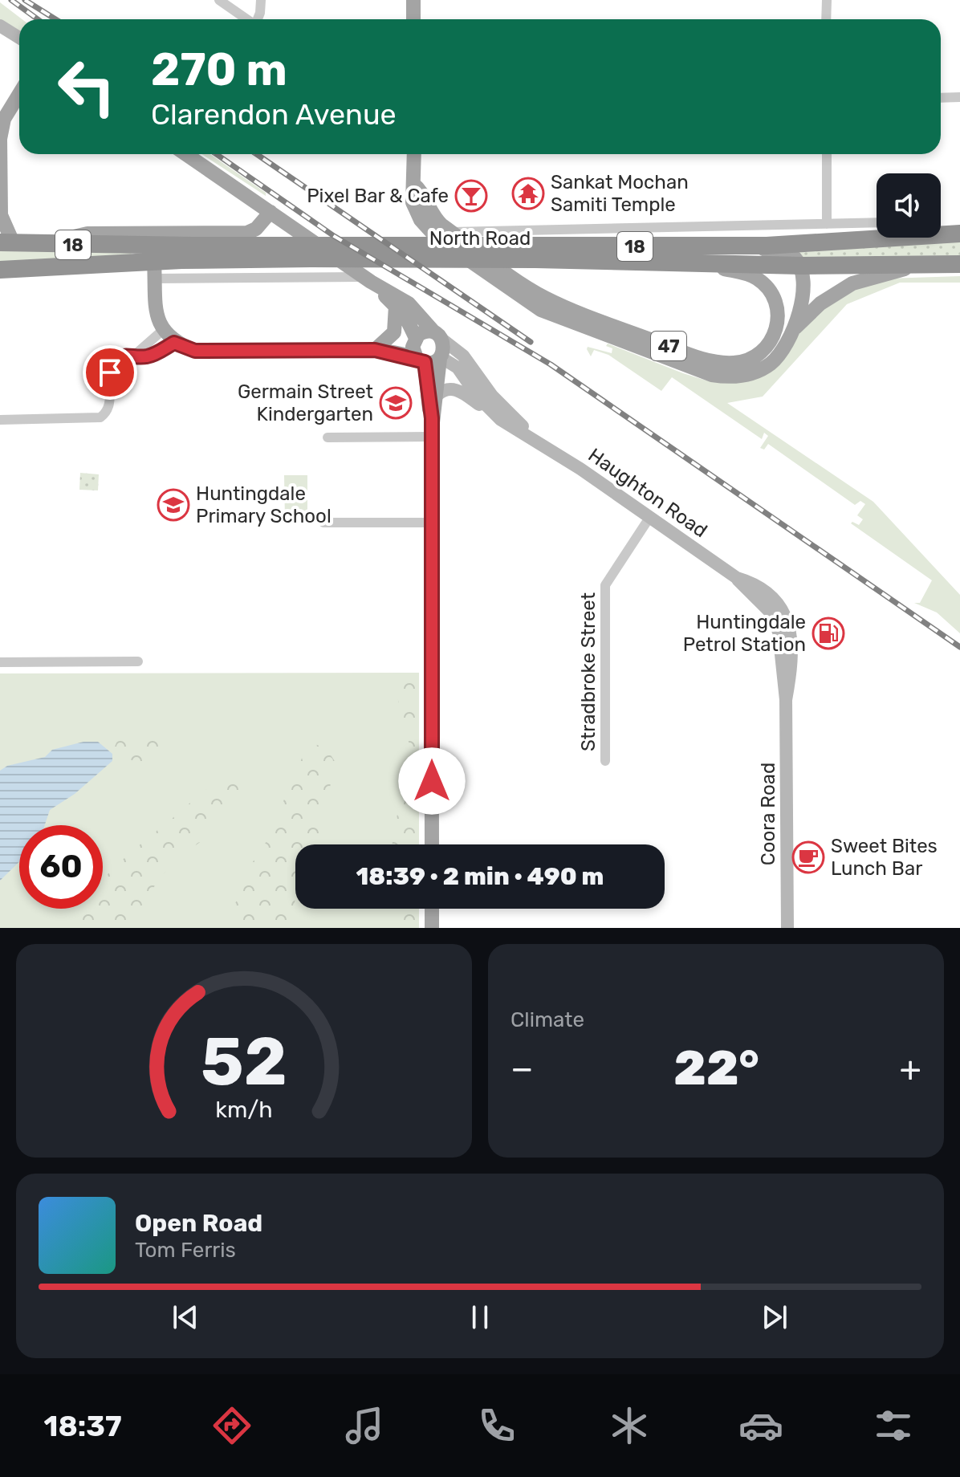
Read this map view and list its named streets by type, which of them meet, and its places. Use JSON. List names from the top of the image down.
{
  "streets": {
    "highway": ["North Road", "18"],
    "main road": ["47", "Haughton Road"],
    "street": ["Stradbroke Street", "Coora Road"]
  },
  "crossings": [
    ["North Road", "47"],
    ["North Road", "Haughton Road"],
    ["Haughton Road", "Stradbroke Street"],
    ["Haughton Road", "Coora Road"]
  ],
  "places": {
    "temple": ["Sankat Mochan Samiti Temple"],
    "bar": ["Pixel Bar & Cafe"],
    "school or university": ["Germain Street Kindergarten", "Huntingdale Primary School"],
    "fuel station": ["Huntingdale Petrol Station"],
    "cafe": ["Sweet Bites Lunch Bar"]
  },
  "page": {
    "turn": ["270 m", "Clarendon Avenue"],
    "limit": "60",
    "trip": "18:39 · 2 min · 490 m",
    "tile": "Climate",
    "heat": ["−", "22°", "+"],
    "song": ["Open Road", "Tom Ferris"],
    "tabs": "18:37",
    "gauge": ["52", "km/h"]
  }
}
